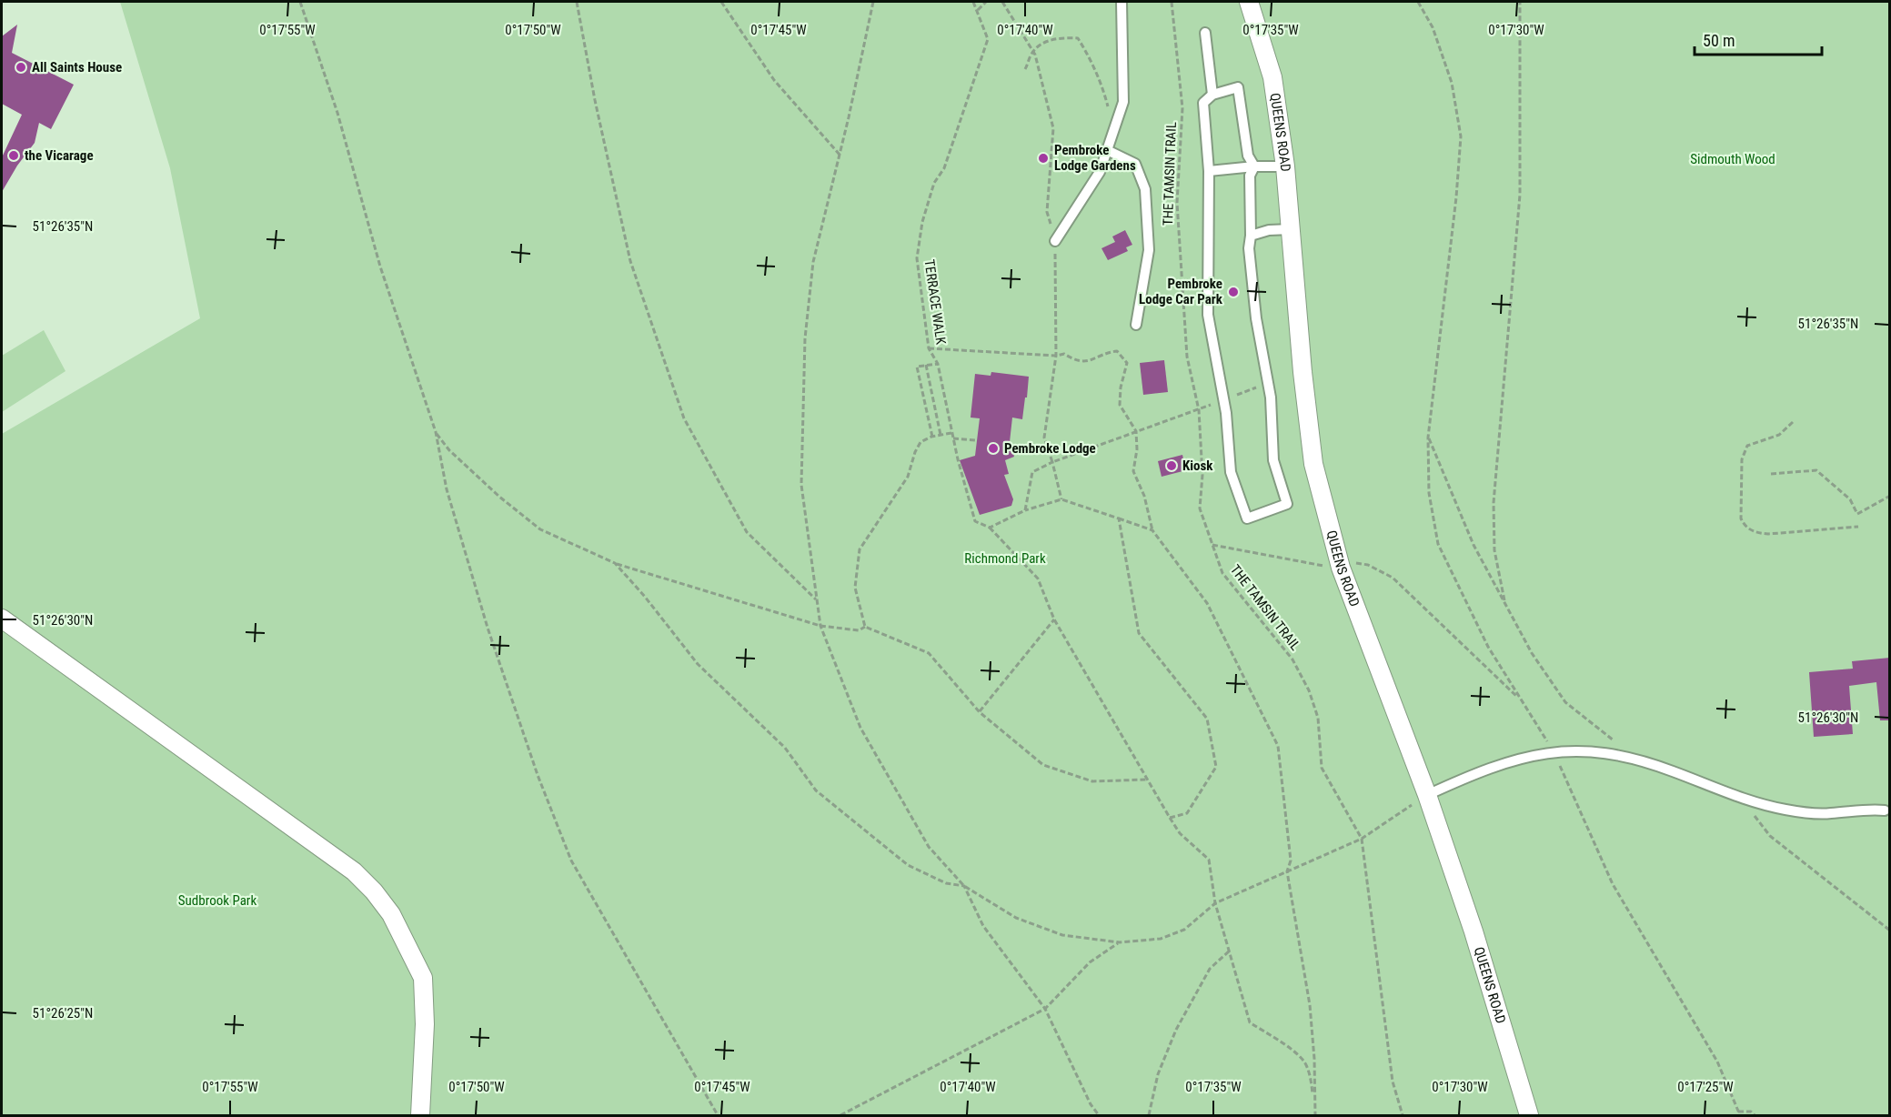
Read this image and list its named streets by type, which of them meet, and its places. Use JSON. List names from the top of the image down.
{
  "streets": {
    "street": ["QUEENS ROAD"],
    "path": ["THE TAMSIN TRAIL", "TERRACE WALK"]
  },
  "parks": ["Sidmouth Wood", "Richmond Park", "Sudbrook Park"],
  "places": [
    "All Saints House",
    "the Vicarage",
    "Pembroke Lodge Gardens",
    "Pembroke Lodge Car Park",
    "Pembroke Lodge",
    "Kiosk"
  ],
  "scale_bar": "50 m",
  "coordinates": [
    "0°17'55\"W",
    "0°17'50\"W",
    "0°17'45\"W",
    "0°17'40\"W",
    "0°17'35\"W",
    "0°17'30\"W",
    "51°26'35\"N",
    "51°26'30\"N",
    "51°26'25\"N",
    "0°17'25\"W"
  ]
}
